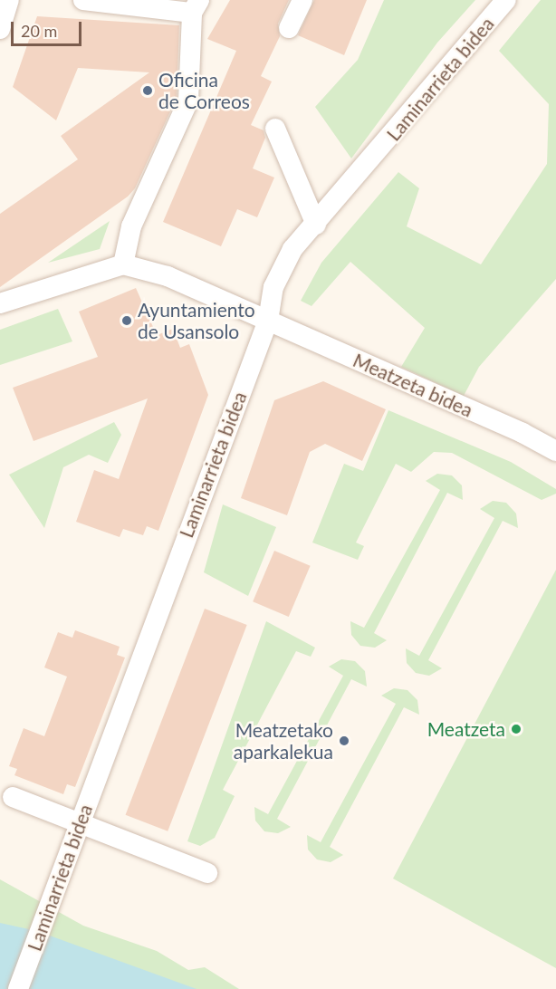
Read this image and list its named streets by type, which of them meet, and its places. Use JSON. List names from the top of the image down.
{
  "streets": {
    "street": ["Laminarrieta bidea", "Meatzeta bidea"]
  },
  "crossings": [
    ["Laminarrieta bidea", "Meatzeta bidea"]
  ],
  "places": [
    "Oficina de Correos",
    "Ayuntamiento de Usansolo",
    "Meatzeta",
    "Meatzetako aparkalekua"
  ],
  "scale_bar": "20 m"
}
